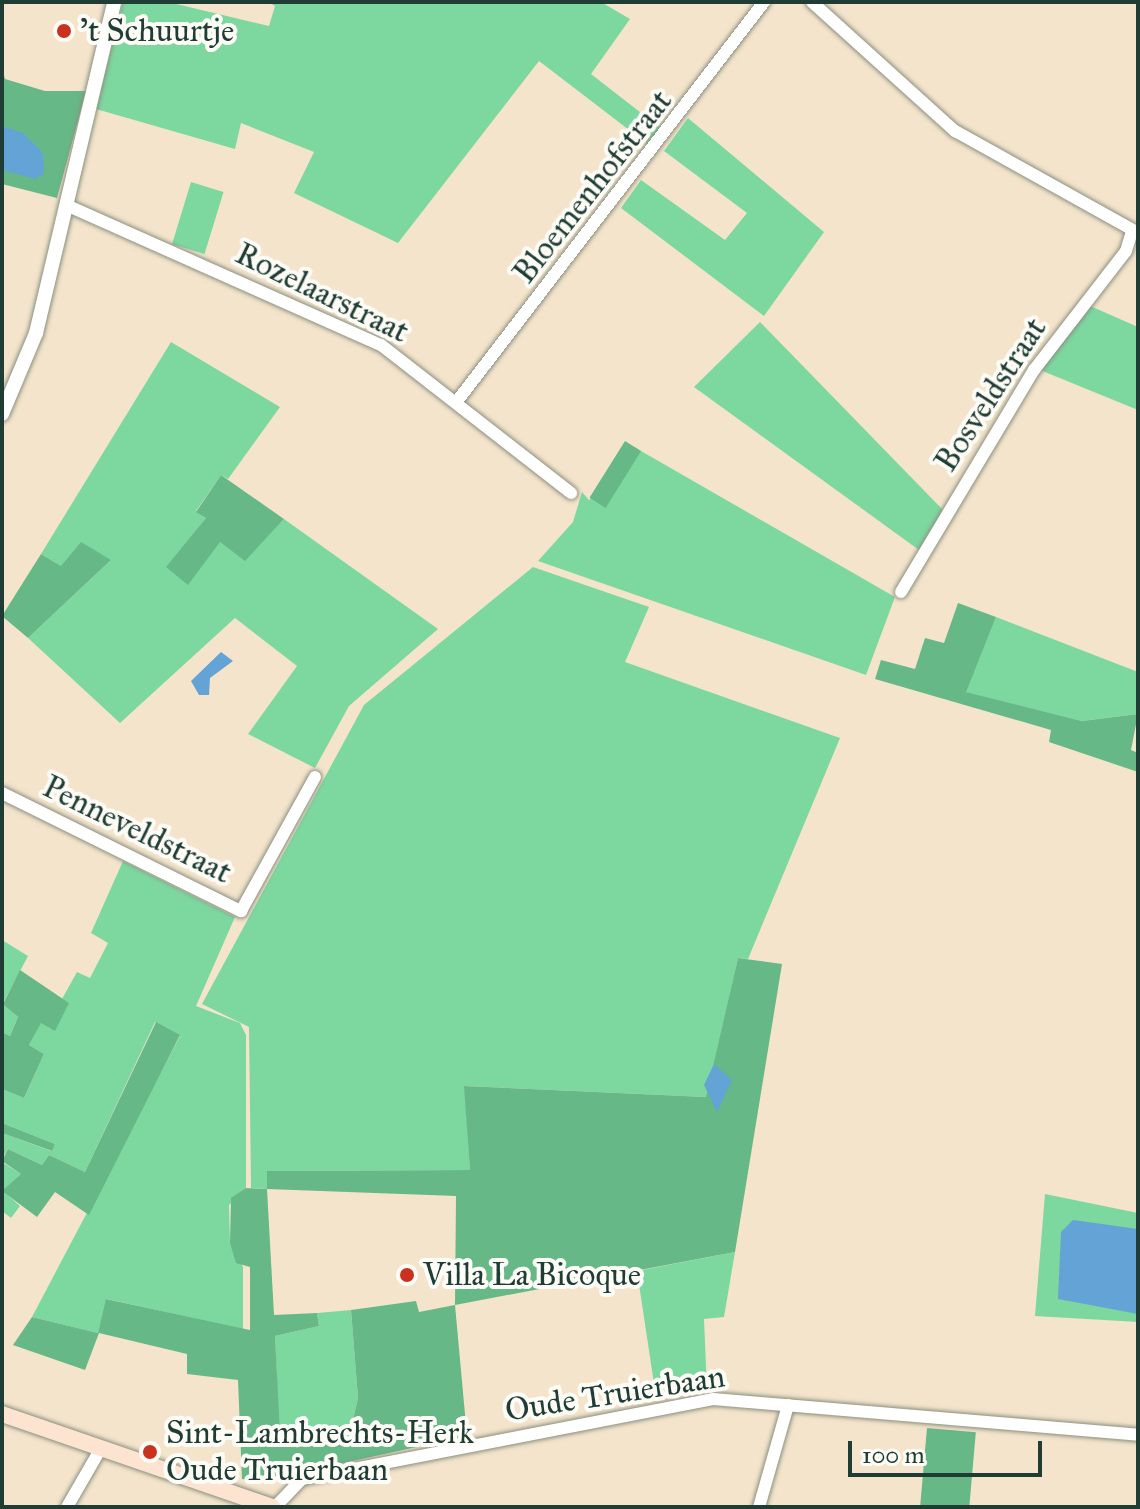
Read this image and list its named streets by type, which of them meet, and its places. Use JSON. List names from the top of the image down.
{
  "streets": {
    "street": [
      "Bloemenhofstraat",
      "Rozelaarstraat",
      "Bosveldstraat",
      "Penneveldstraat",
      "Oude Truierbaan"
    ]
  },
  "crossings": [
    ["Bloemenhofstraat", "Rozelaarstraat"]
  ],
  "places": ["'t Schuurtje", "Villa La Bicoque", "Sint-Lambrechts-Herk Oude Truierbaan"],
  "scale_bar": "100 m"
}
